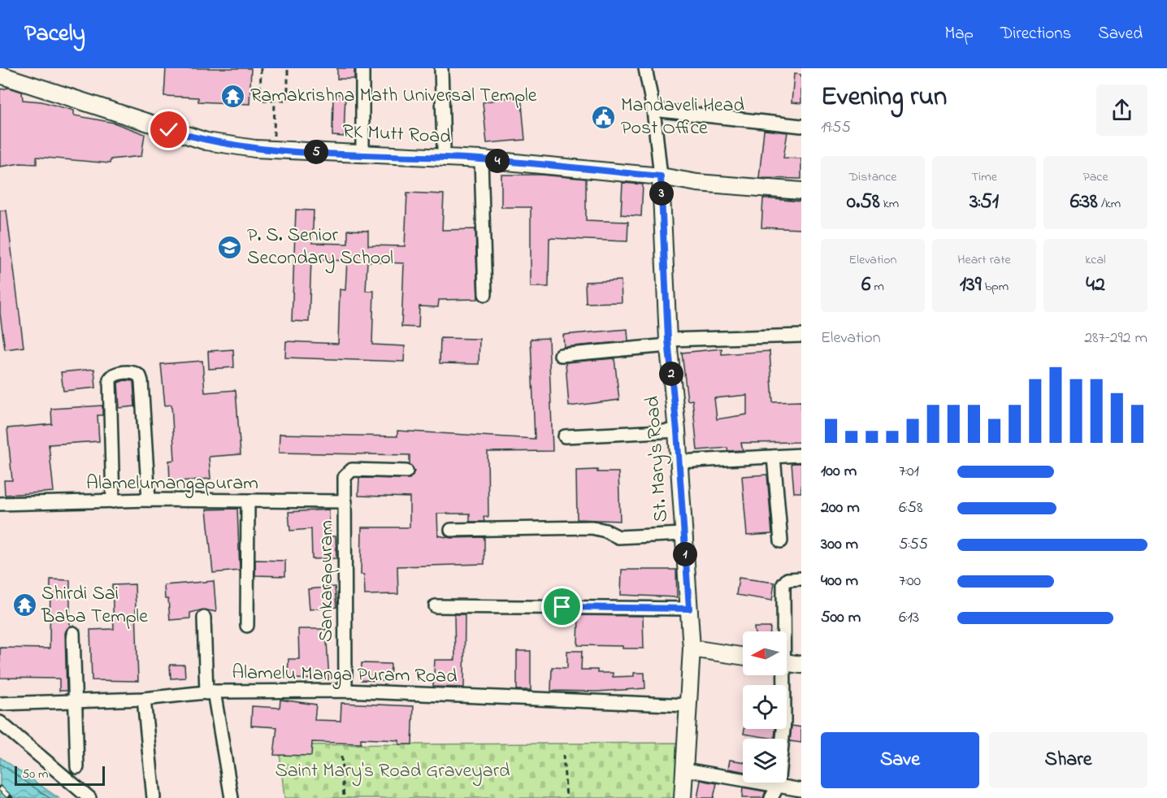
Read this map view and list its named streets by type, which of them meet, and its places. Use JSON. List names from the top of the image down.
{
  "streets": {
    "main road": ["RK Mutt Road", "St. Mary's Road"],
    "street": ["Alamelumangapuram", "Sankarapuram", "Alamelu Manga Puram Road"]
  },
  "crossings": [
    ["RK Mutt Road", "St. Mary's Road"],
    ["St. Mary's Road", "Alamelu Manga Puram Road"],
    ["Alamelumangapuram", "Sankarapuram"],
    ["Sankarapuram", "Alamelu Manga Puram Road"]
  ],
  "parks": ["Saint Mary's Road Graveyard"],
  "places": {
    "temple": ["Ramakrishna Math Universal Temple", "Shirdi Sai Baba Temple"],
    "public building": ["Mandaveli Head Post Office"],
    "school or university": ["P. S. Senior Secondary School"]
  },
  "scale_bar": "50 m",
  "north": "left",
  "page": {
    "header": "Pacely",
    "nav": ["Map", "Directions", "Saved"],
    "heading": ["Evening run", "19:55"],
    "pins": [
      "5",
      "4",
      "3",
      "2",
      "1"
    ],
    "stats": [
      ["Distance", "0.58 km"],
      ["Time", "3:51"],
      ["Pace", "6:38 /km"],
      ["Elevation", "6 m"],
      ["Heart rate", "139 bpm"],
      ["kcal", "42"]
    ],
    "chart": ["Elevation", "287–292 m"],
    "list": [
      {
        "name": "100 m",
        "note": "7:01"
      },
      {
        "name": "200 m",
        "note": "6:58"
      },
      {
        "name": "300 m",
        "note": "5:55"
      },
      {
        "name": "400 m",
        "note": "7:00"
      },
      {
        "name": "500 m",
        "note": "6:13"
      }
    ],
    "buttons": ["Save", "Share"],
    "scale": "50 m"
  }
}
